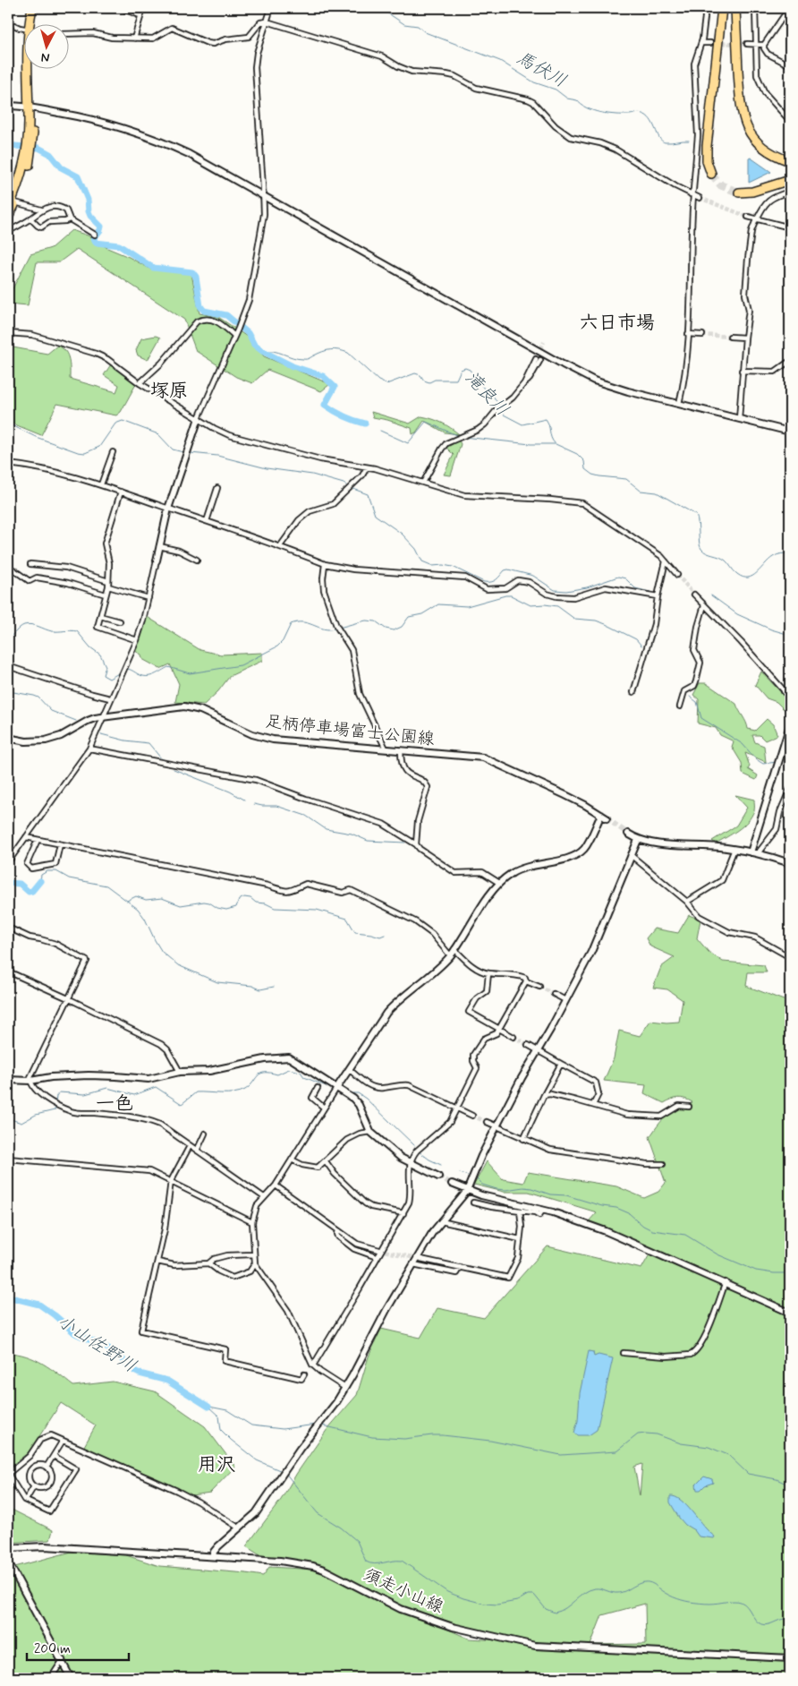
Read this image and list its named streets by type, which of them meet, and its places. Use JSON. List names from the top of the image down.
{
  "streets": {
    "street": ["足柄停車場富士公園線", "須走小山線"]
  },
  "districts": [
    "六日市場",
    "塚原",
    "一色",
    "用沢"
  ],
  "water": ["馬伏川", "滝良川", "小山佐野川"],
  "scale_bar": "200 m",
  "north": "bottom"
}
